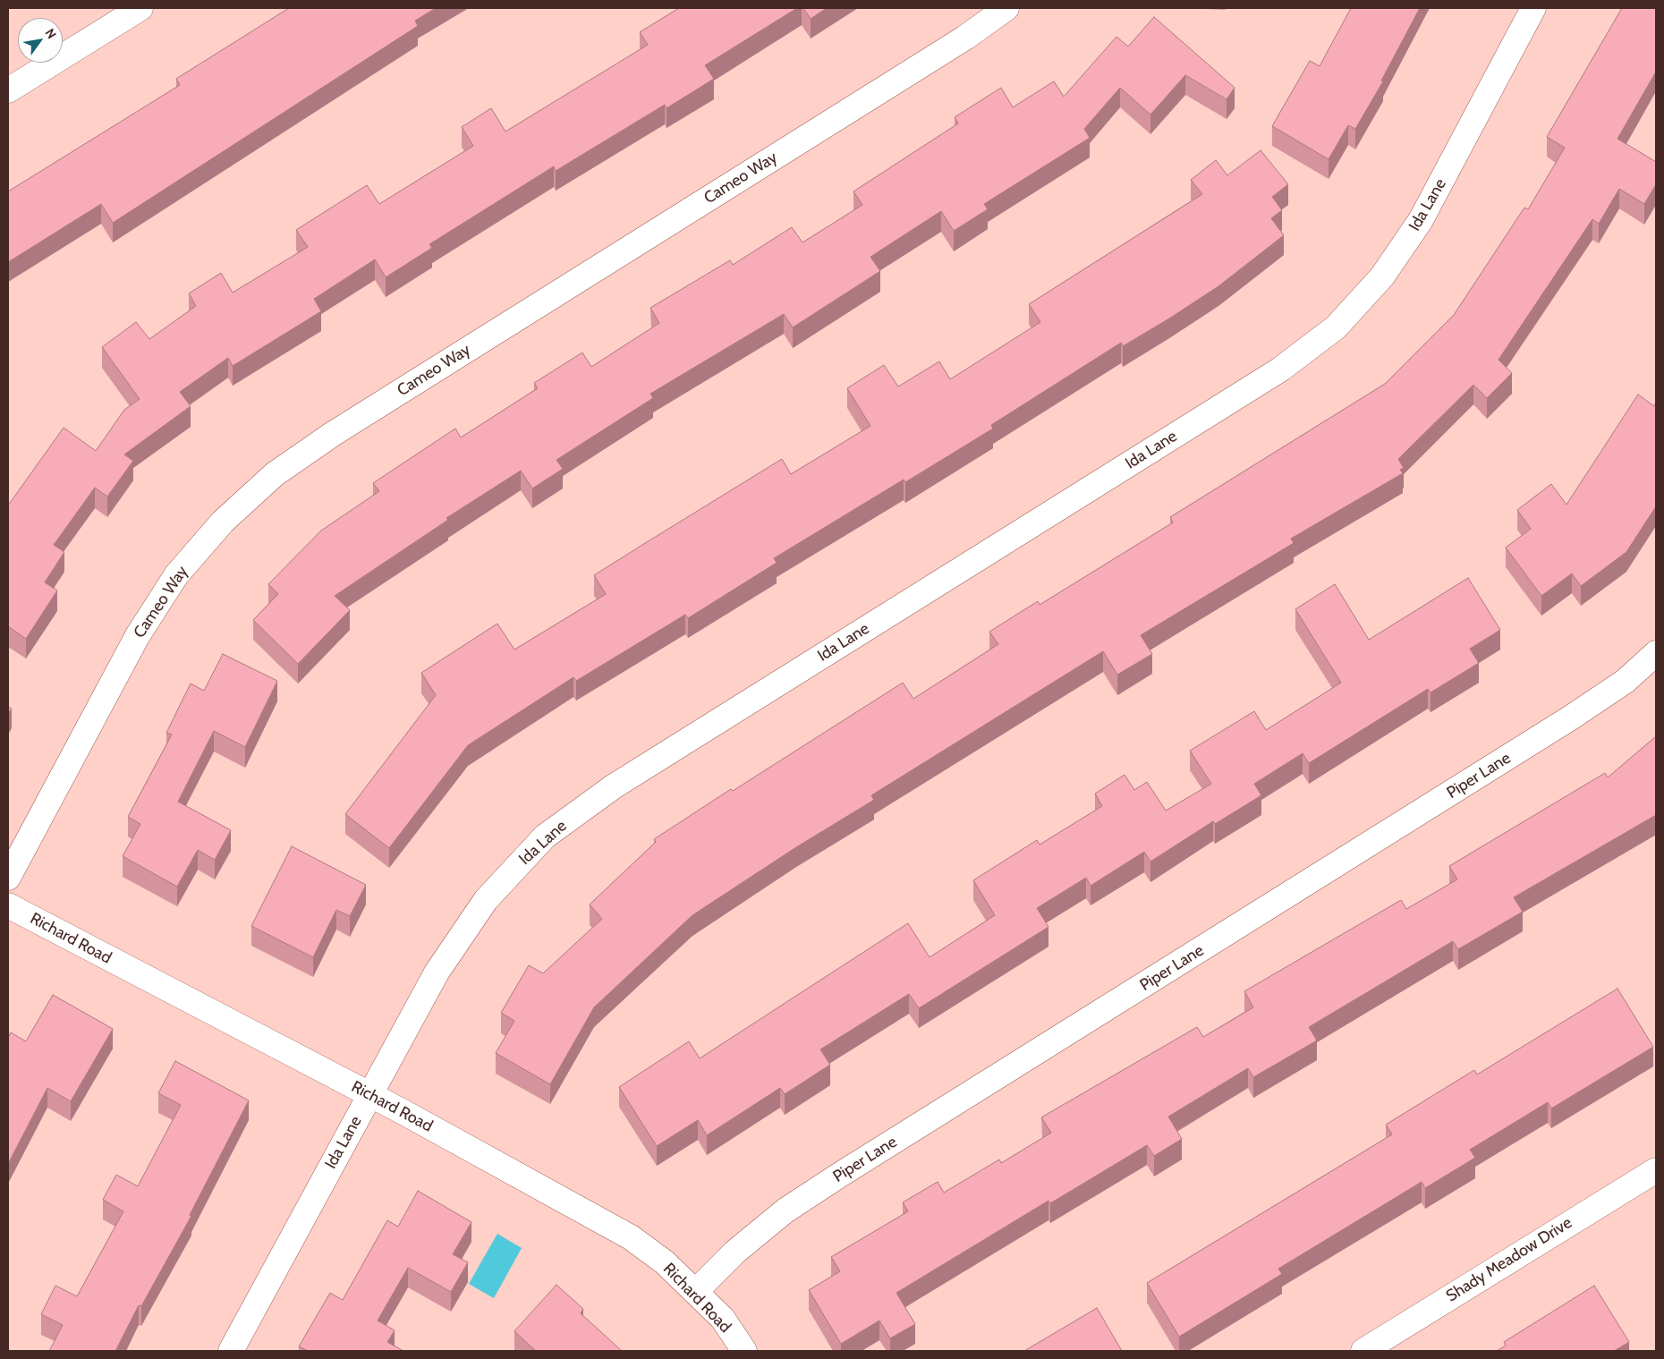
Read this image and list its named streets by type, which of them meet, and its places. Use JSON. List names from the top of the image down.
{
  "streets": {
    "street": [
      "Cameo Way",
      "Ida Lane",
      "Piper Lane",
      "Richard Road",
      "Shady Meadow Drive"
    ]
  },
  "crossings": [
    ["Ida Lane", "Richard Road"],
    ["Piper Lane", "Richard Road"]
  ],
  "north": "top right"
}
